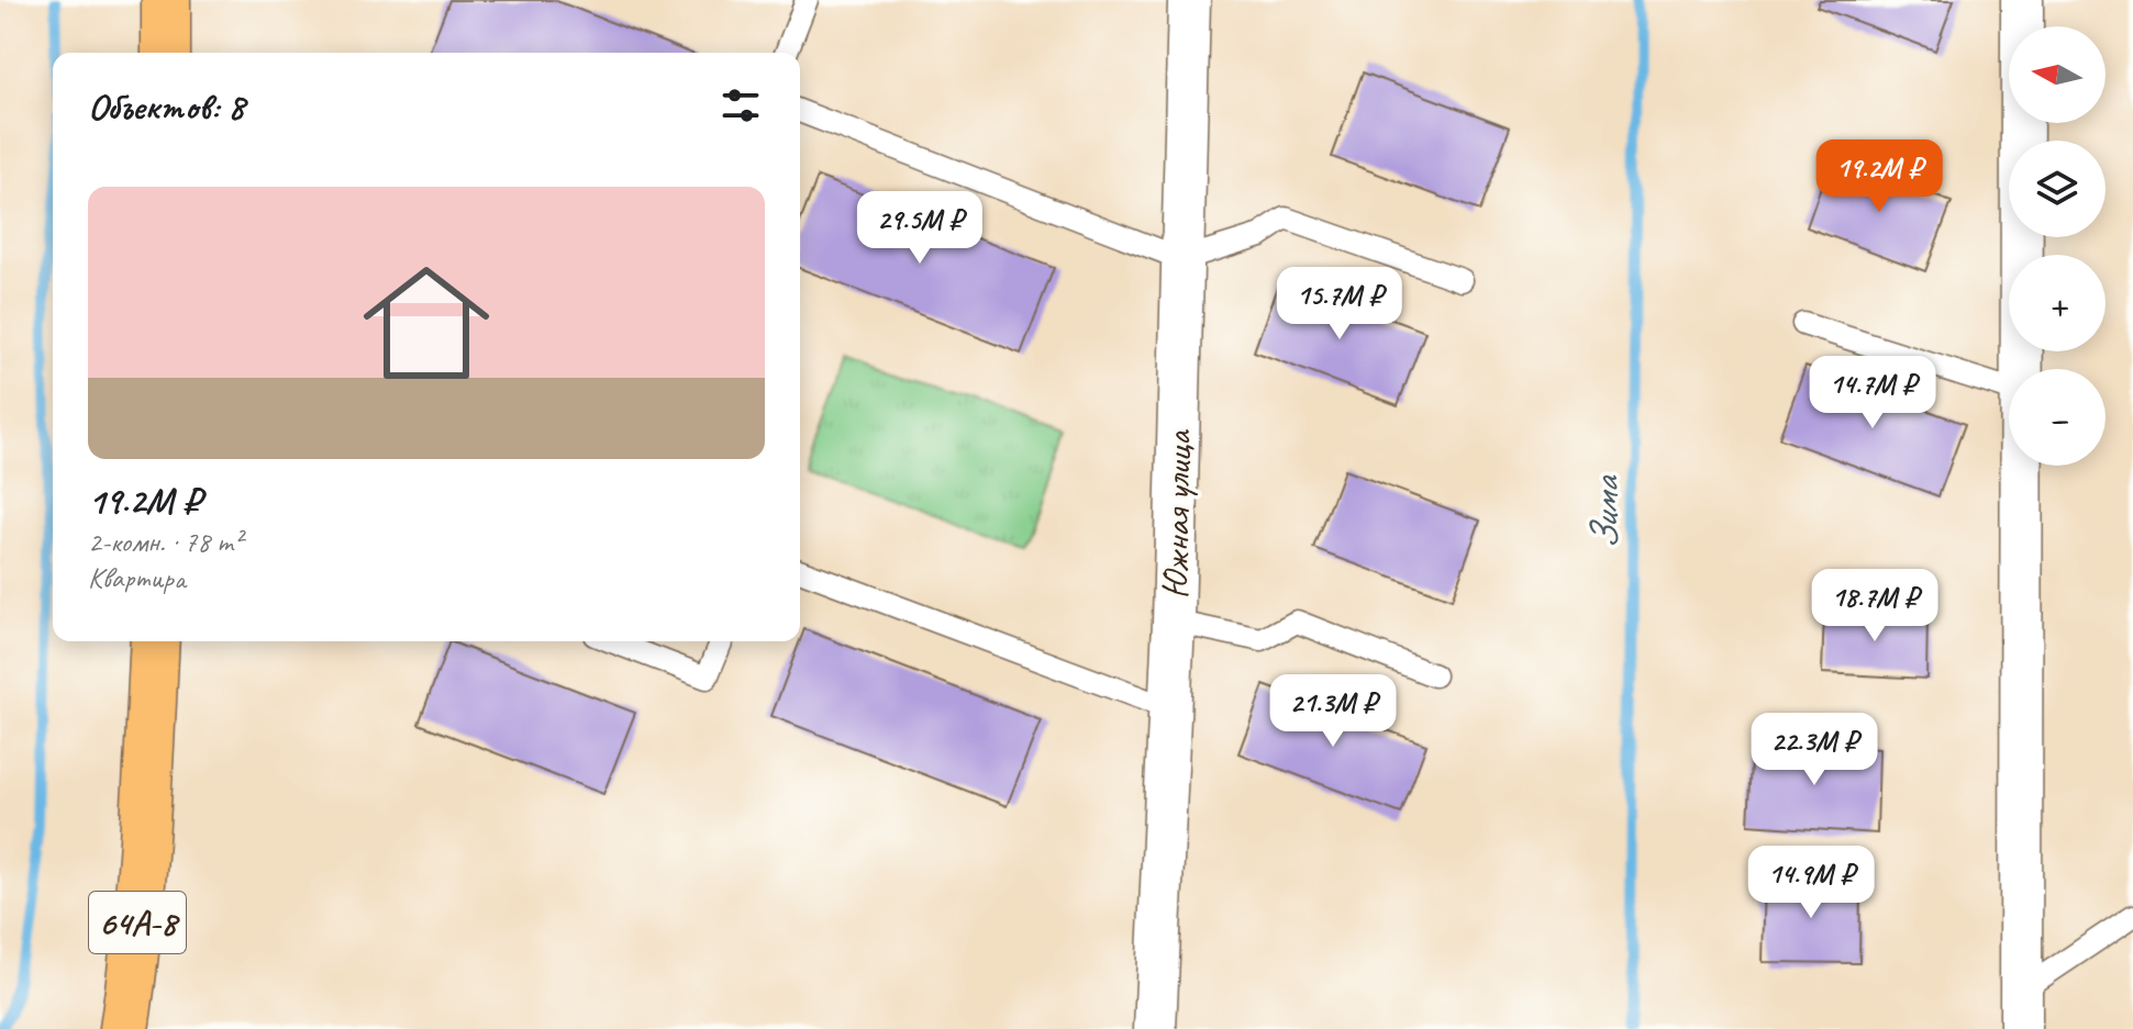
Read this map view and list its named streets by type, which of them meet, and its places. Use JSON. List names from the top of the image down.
{
  "streets": {
    "main road": ["64А-8"],
    "street": ["Южная улица"]
  },
  "water": ["Зима"],
  "north": "left",
  "page": {
    "map_buttons": ["+", "−"],
    "heading": "Объектов: 8",
    "price": [
      "19.2M ₽",
      "29.5M ₽",
      "15.7M ₽",
      "14.7M ₽",
      "18.7M ₽",
      "21.3M ₽",
      "22.3M ₽",
      "14.9M ₽"
    ],
    "list": [
      {
        "name": "19.2M ₽",
        "note": "2-комн. · 78 m² · Квартира"
      }
    ]
  }
}
